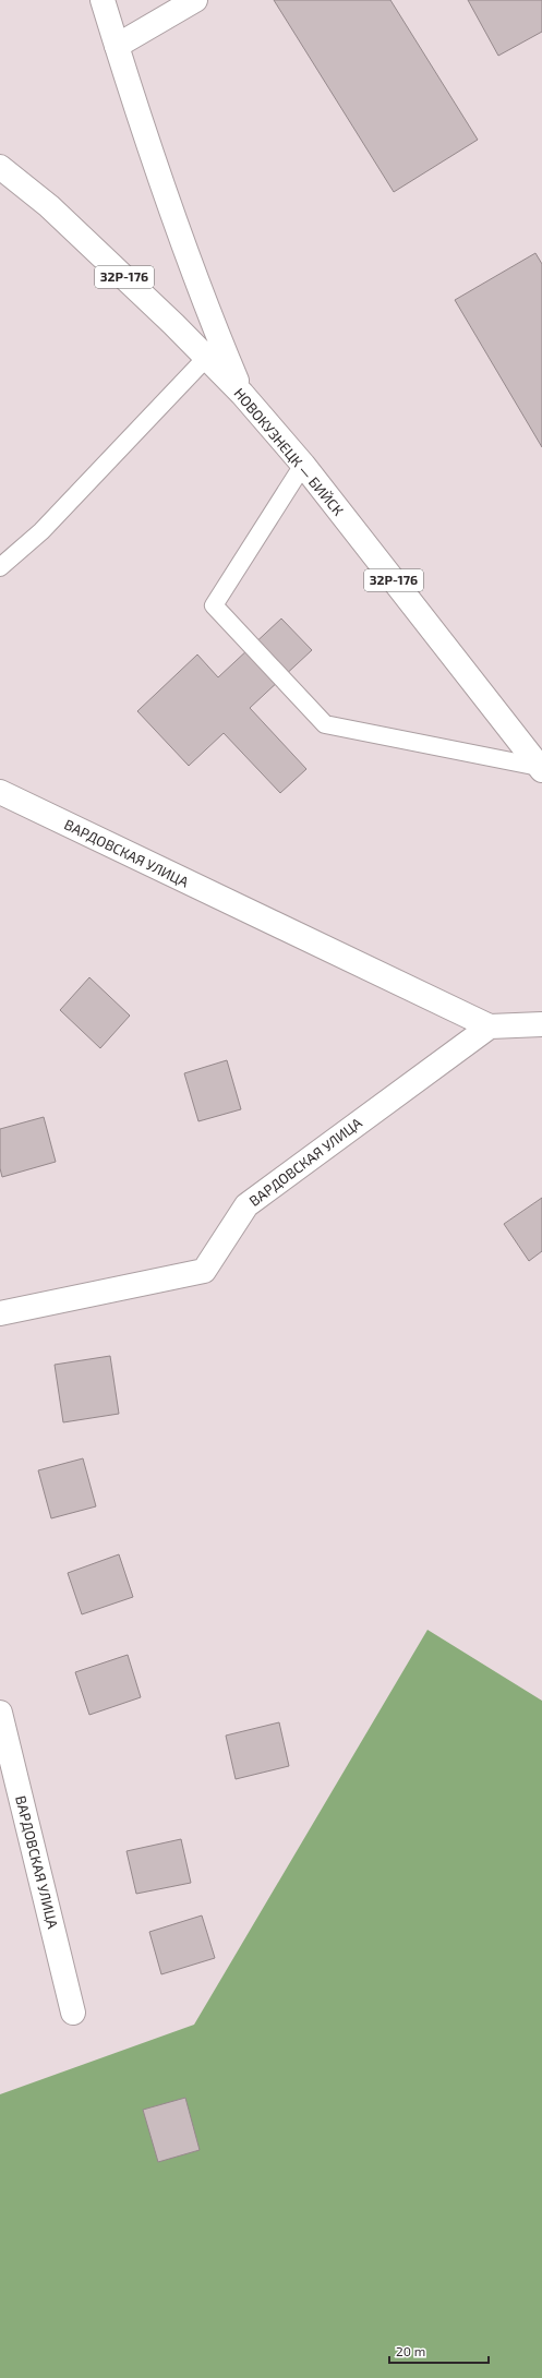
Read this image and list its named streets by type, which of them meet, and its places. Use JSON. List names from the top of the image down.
{
  "streets": {
    "street": ["32Р-176", "НОВОКУЗНЕЦК — БИЙСК", "ВАРДОВСКАЯ УЛИЦА"]
  },
  "scale_bar": "20 m"
}
